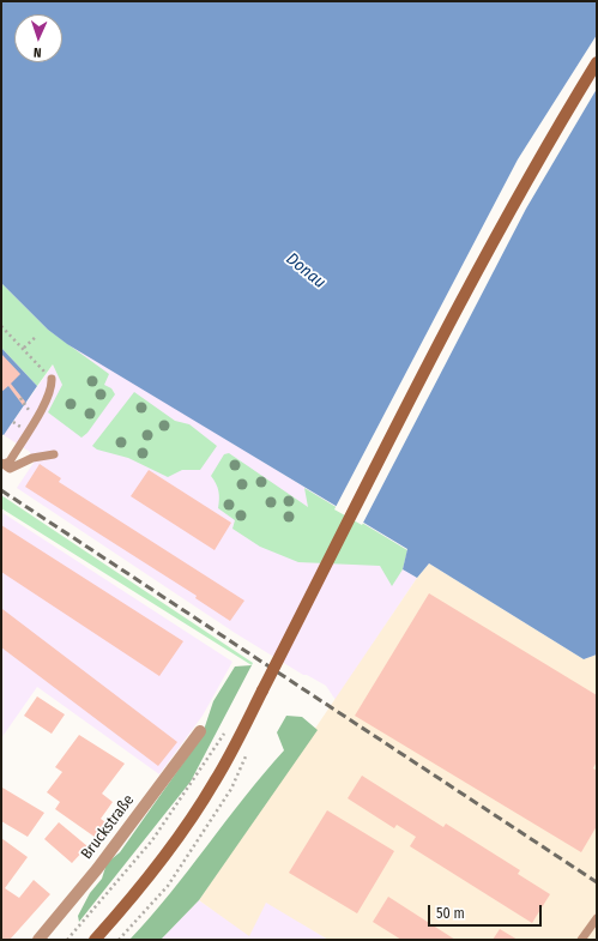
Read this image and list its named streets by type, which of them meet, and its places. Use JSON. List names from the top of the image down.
{
  "streets": {
    "street": ["Bruckstraße"]
  },
  "water": ["Donau"],
  "scale_bar": "50 m",
  "north": "bottom"
}
